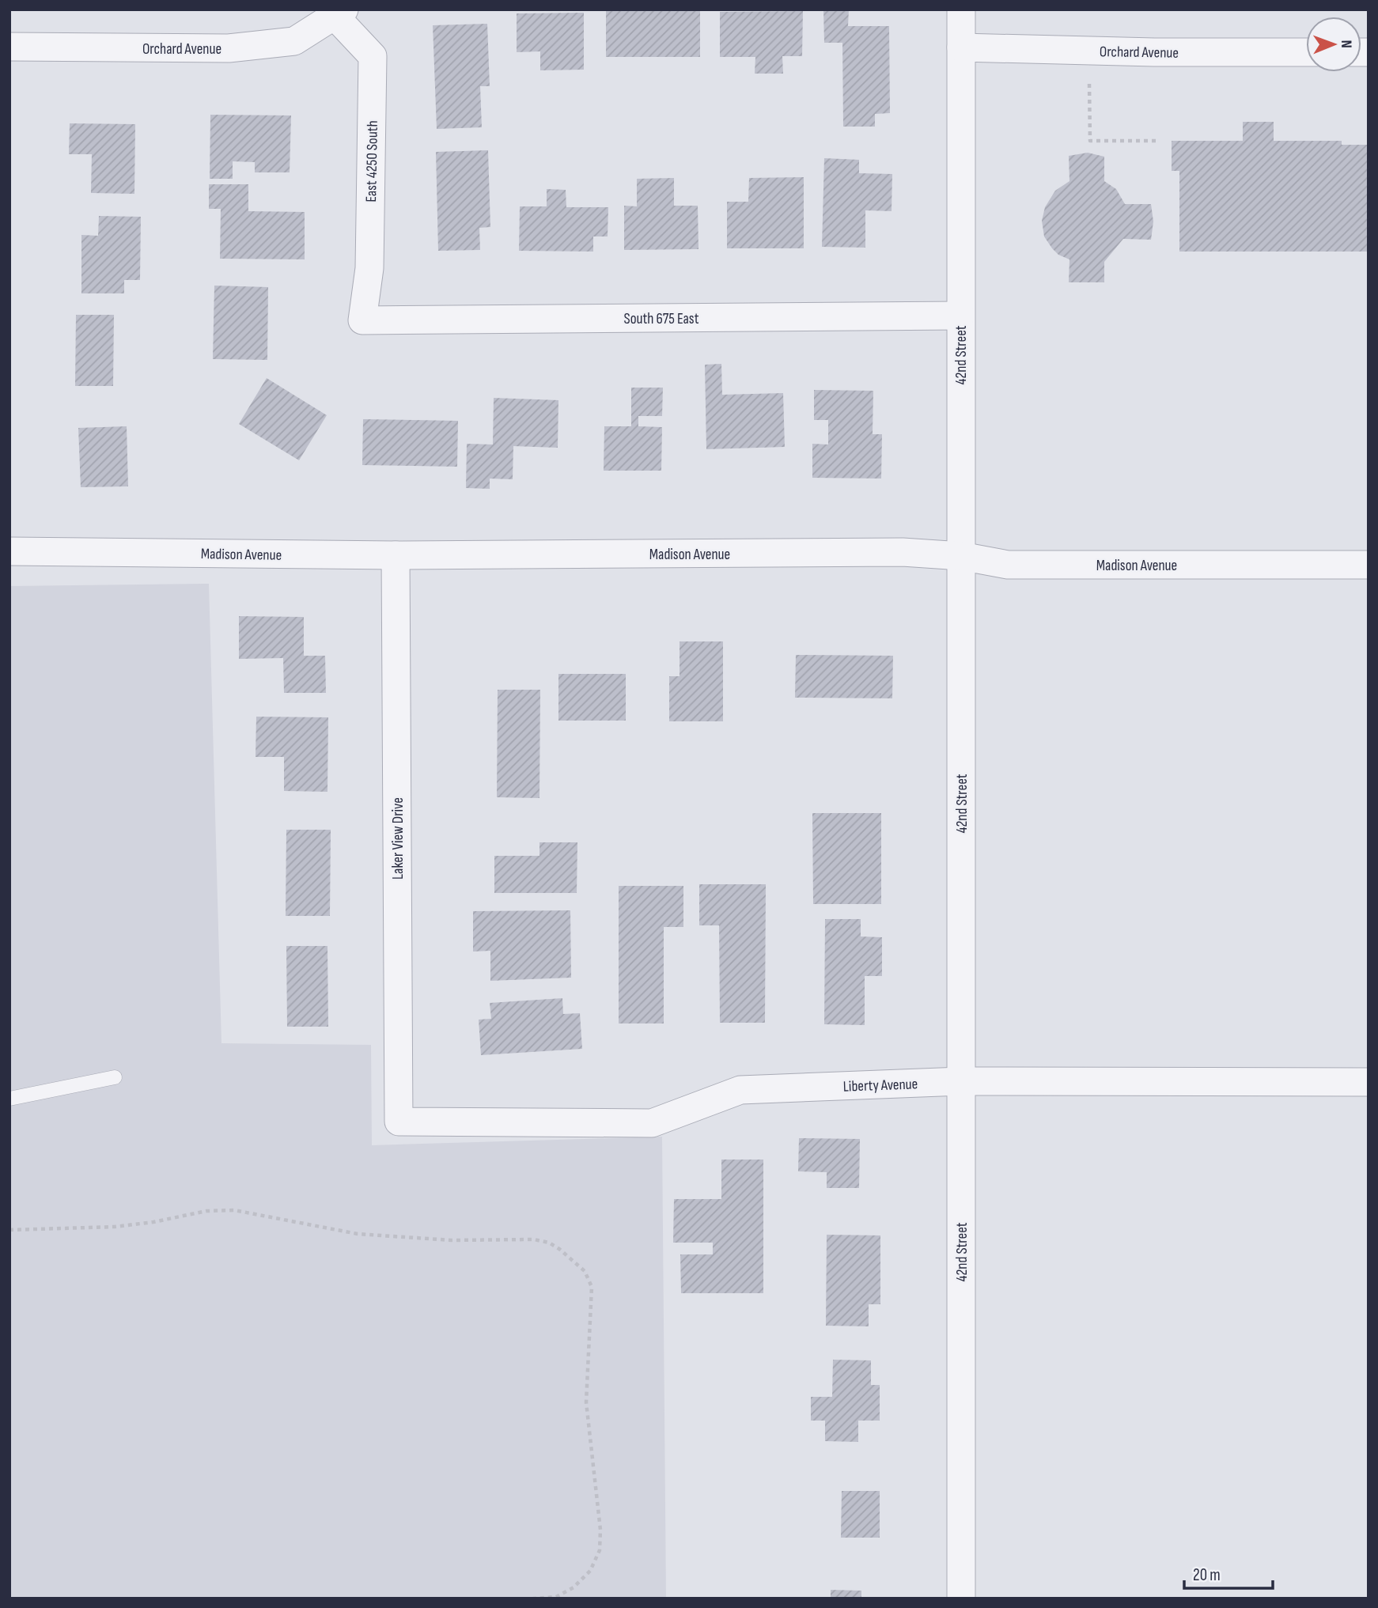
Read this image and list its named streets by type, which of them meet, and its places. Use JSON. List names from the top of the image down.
{
  "streets": {
    "street": [
      "Orchard Avenue",
      "East 4250 South",
      "South 675 East",
      "42nd Street",
      "Madison Avenue",
      "Laker View Drive",
      "Liberty Avenue"
    ]
  },
  "crossings": [
    ["Orchard Avenue", "East 4250 South"],
    ["Orchard Avenue", "42nd Street"],
    ["East 4250 South", "South 675 East"],
    ["South 675 East", "42nd Street"],
    ["42nd Street", "Madison Avenue"],
    ["42nd Street", "Liberty Avenue"],
    ["Madison Avenue", "Laker View Drive"],
    ["Laker View Drive", "Liberty Avenue"]
  ],
  "scale_bar": "20 m",
  "north": "right"
}
